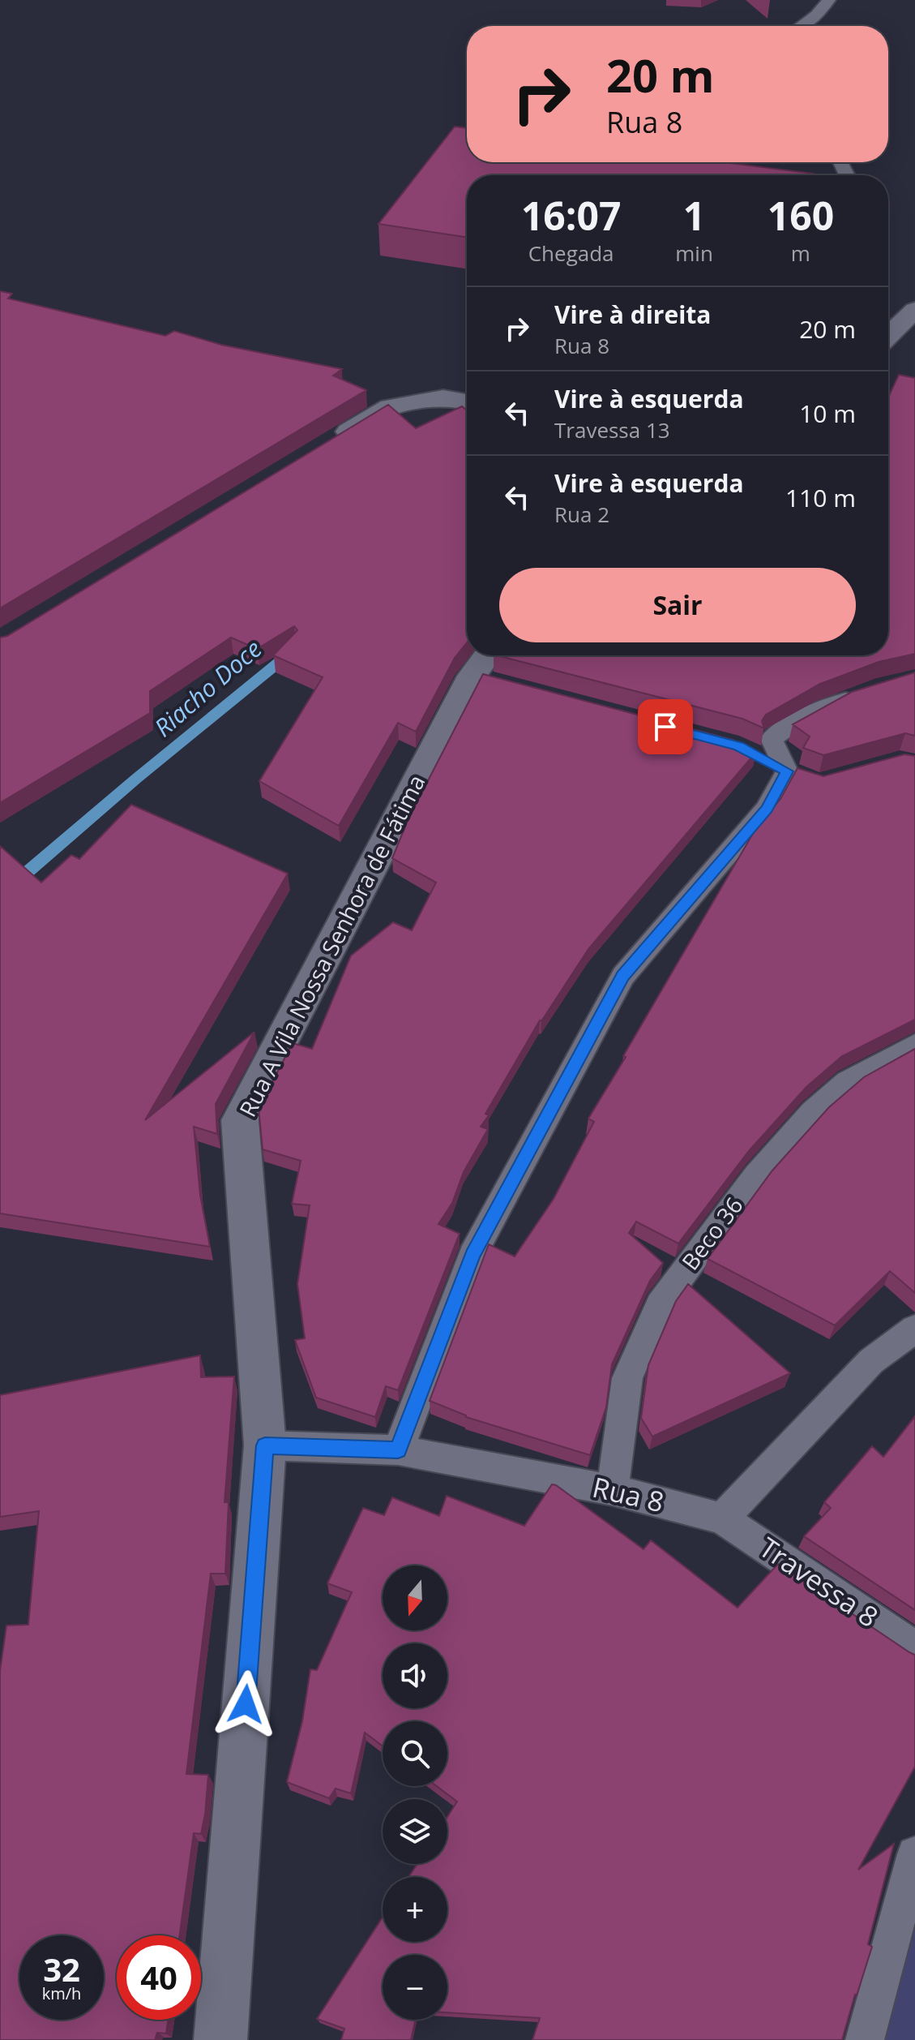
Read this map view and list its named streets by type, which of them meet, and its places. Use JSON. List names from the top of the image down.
{
  "streets": {
    "street": ["Rua A Vila Nossa Senhora de Fátima"],
    "lane": ["Beco 36", "Rua 8", "Travessa 8"]
  },
  "crossings": [
    ["Rua A Vila Nossa Senhora de Fátima", "Rua 8"],
    ["Beco 36", "Rua 8"],
    ["Rua 8", "Travessa 8"]
  ],
  "water": ["Riacho Doce"],
  "north": "bottom",
  "page": {
    "turn": ["20 m", "Rua 8"],
    "eta": [
      "16:07",
      "Chegada",
      "1",
      "min",
      "160",
      "m"
    ],
    "list": [
      {
        "name": "Vire à direita",
        "note": "Rua 8",
        "value": "20 m"
      },
      {
        "name": "Vire à esquerda",
        "note": "Travessa 13",
        "value": "10 m"
      },
      {
        "name": "Vire à esquerda",
        "note": "Rua 2",
        "value": "110 m"
      }
    ],
    "buttons": "Sair",
    "map_buttons": ["+", "−"],
    "speed": "32 km/h",
    "limit": "40"
  }
}
